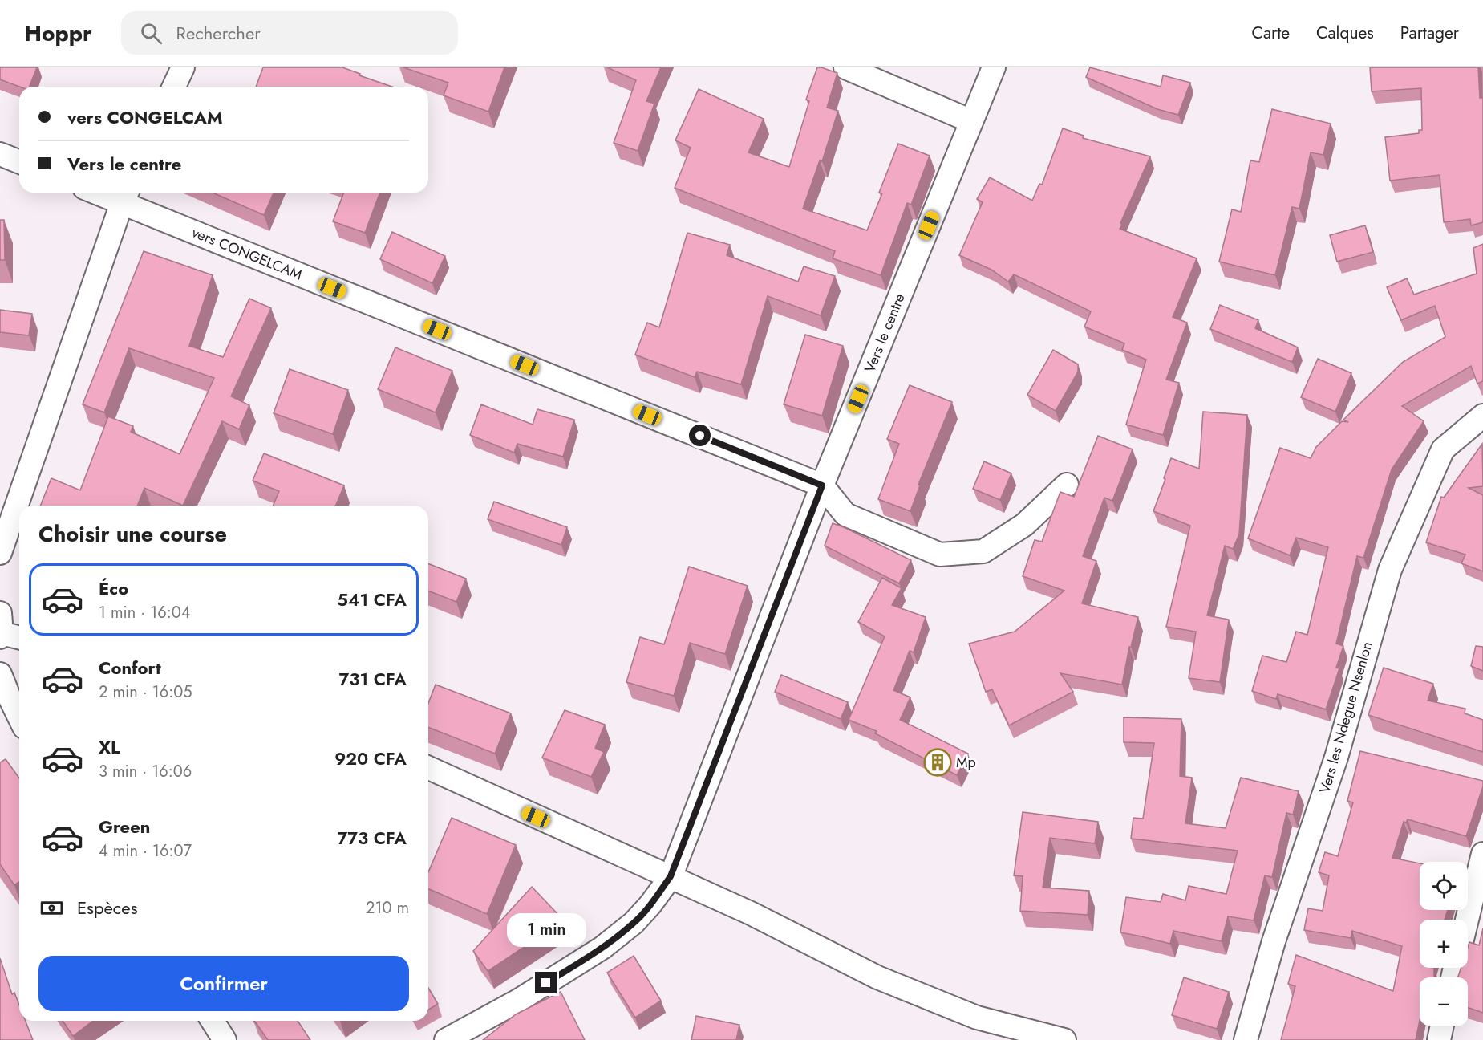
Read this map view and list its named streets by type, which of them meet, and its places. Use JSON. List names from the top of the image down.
{
  "streets": {
    "street": ["vers CONGELCAM", "Vers le centre", "Vers les Ndegue Nsenlon"]
  },
  "crossings": [
    ["vers CONGELCAM", "Vers le centre"]
  ],
  "places": {
    "building": ["Mp"]
  },
  "page": {
    "header": "Hoppr",
    "search": "Rechercher",
    "nav": ["Carte", "Calques", "Partager"],
    "banner": ["vers CONGELCAM", "Vers le centre"],
    "heading": "Choisir une course",
    "list": [
      {
        "name": "Éco",
        "note": "1 min · 16:04",
        "value": "541 CFA"
      },
      {
        "name": "Confort",
        "note": "2 min · 16:05",
        "value": "731 CFA"
      },
      {
        "name": "XL",
        "note": "3 min · 16:06",
        "value": "920 CFA"
      },
      {
        "name": "Green",
        "note": "4 min · 16:07",
        "value": "773 CFA"
      }
    ],
    "map_buttons": ["+", "−"],
    "pay": ["Espèces", "210 m"],
    "bubble": "1 min",
    "buttons": "Confirmer"
  }
}
